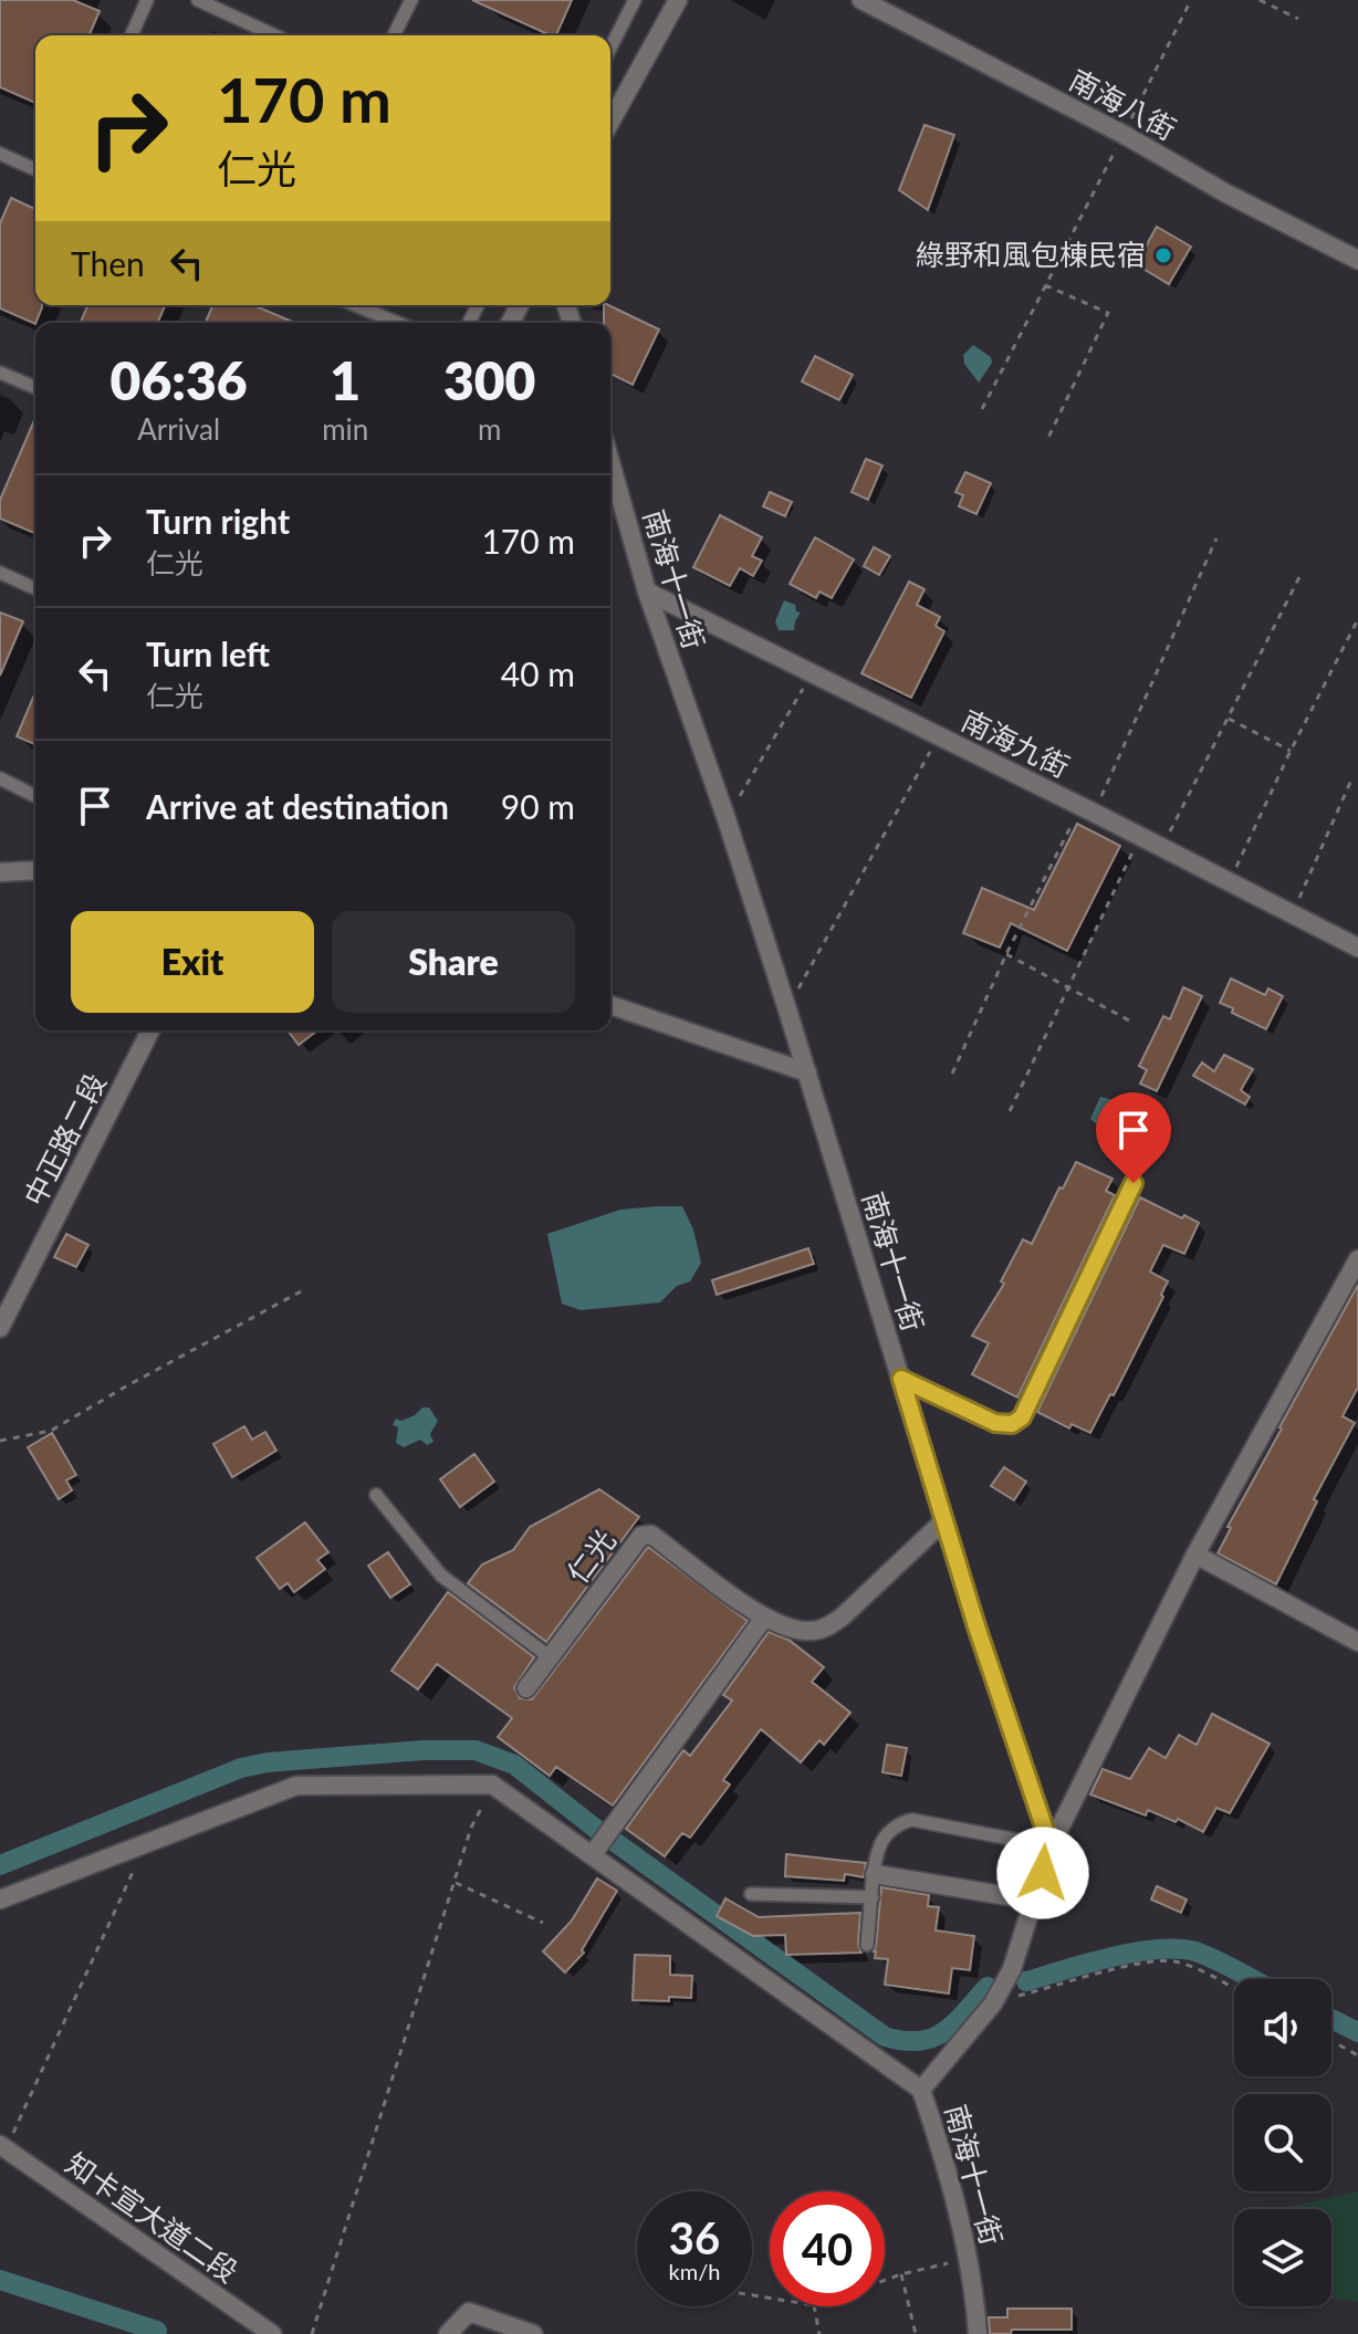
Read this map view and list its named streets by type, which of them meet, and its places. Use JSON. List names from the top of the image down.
{
  "streets": {
    "street": [
      "南海八街",
      "南海十一街",
      "南海九街",
      "中正路二段",
      "仁光",
      "知卡宣大道二段"
    ]
  },
  "crossings": [
    ["南海十一街", "南海九街"],
    ["南海十一街", "仁光"]
  ],
  "places": ["綠野和風包棟民宿"],
  "page": {
    "turn": ["170 m", "仁光"],
    "then": "Then",
    "eta": [
      "06:36",
      "Arrival",
      "1",
      "min",
      "300",
      "m"
    ],
    "list": [
      {
        "name": "Turn right",
        "note": "仁光",
        "value": "170 m"
      },
      {
        "name": "Turn left",
        "note": "仁光",
        "value": "40 m"
      },
      {
        "name": "Arrive at destination",
        "value": "90 m"
      }
    ],
    "buttons": ["Exit", "Share"],
    "speed": "36 km/h",
    "limit": "40"
  }
}
